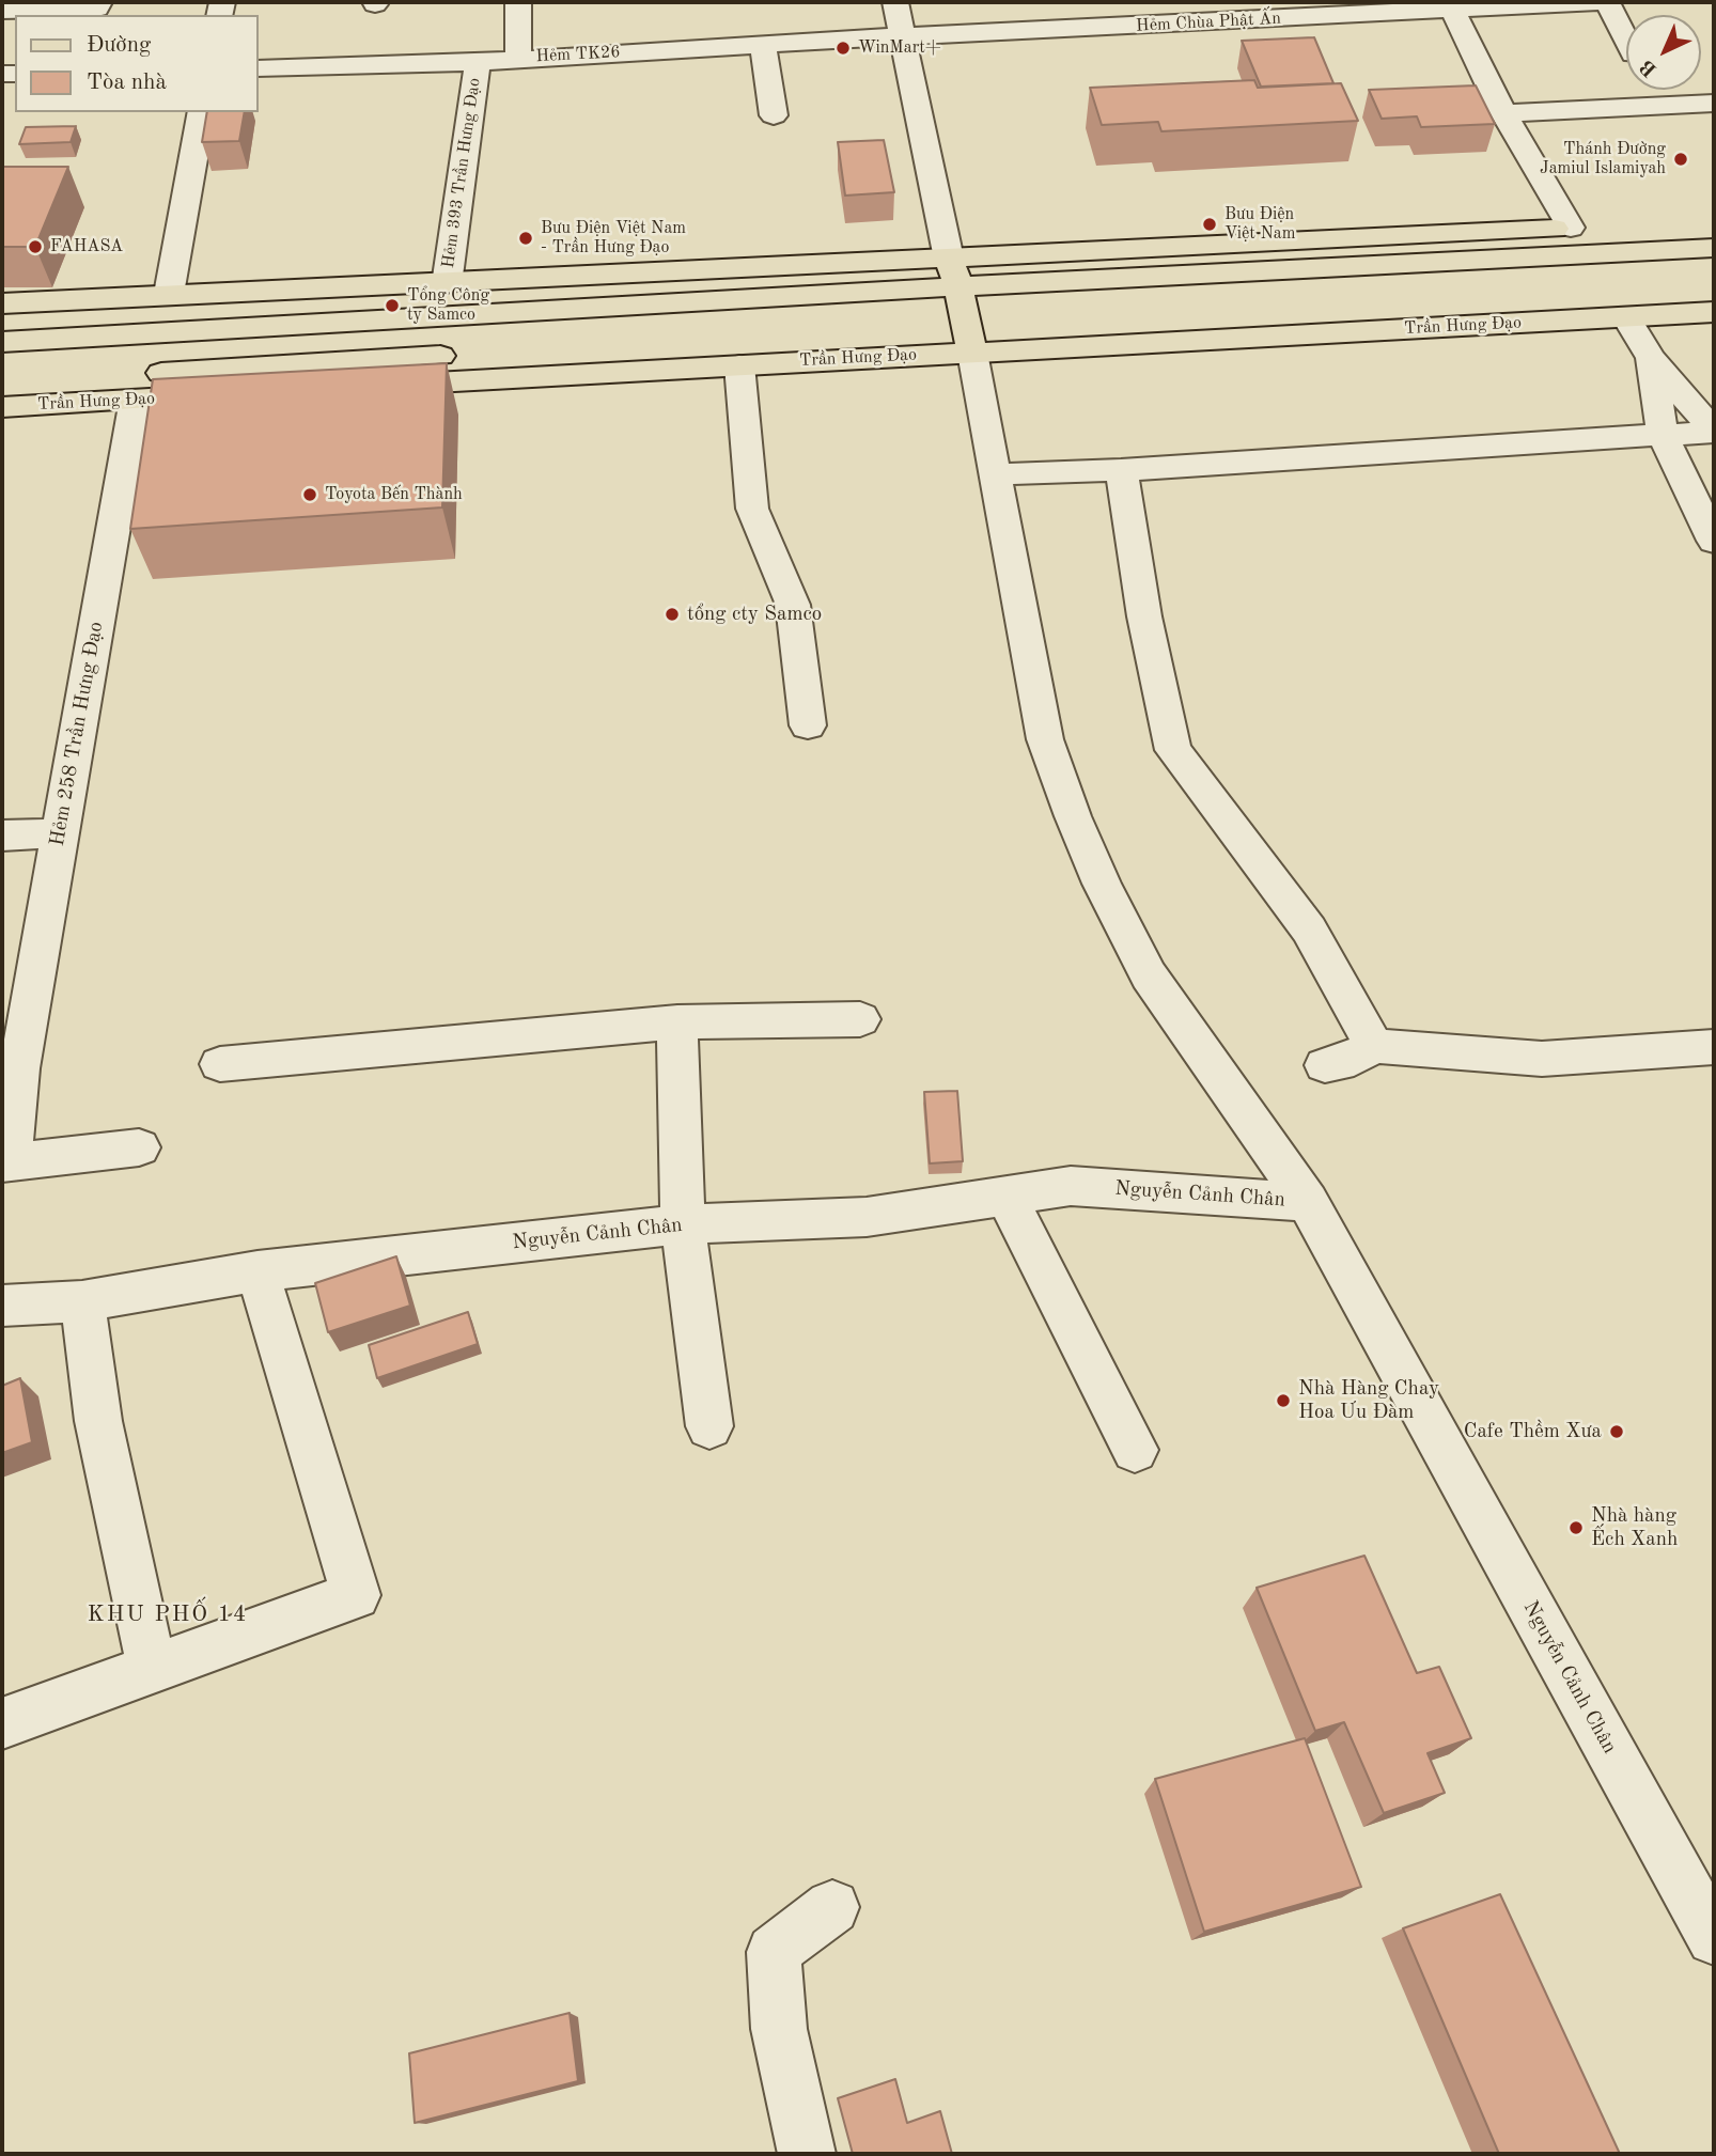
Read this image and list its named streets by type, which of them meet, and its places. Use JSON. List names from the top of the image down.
{
  "streets": {
    "main road": ["Trần Hưng Đạo"],
    "street": [
      "Hẻm Chùa Phật Ấn",
      "Hẻm TK26",
      "Hẻm 393 Trần Hưng Ðạo",
      "Hẻm 258 Trần Hưng Đạo",
      "Nguyễn Cảnh Chân"
    ]
  },
  "crossings": [
    ["Hẻm Chùa Phật Ấn", "Hẻm TK26"],
    ["Hẻm TK26", "Hẻm 393 Trần Hưng Ðạo"],
    ["Trần Hưng Đạo", "Hẻm 258 Trần Hưng Đạo"]
  ],
  "districts": ["KHU PHỐ 14"],
  "places": [
    "WinMart+",
    "Thánh Đường Jamiul Islamiyah",
    "Bưu Điện Việt Nam",
    "Bưu Điện Việt Nam - Trần Hưng Đạo",
    "FAHASA",
    "Tổng Công ty Samco",
    "Toyota Bến Thành",
    "tổng cty Samco",
    "Nhà Hàng Chay Hoa Ưu Đàm",
    "Cafe Thềm Xưa",
    "Nhà hàng Ếch Xanh"
  ],
  "legend": ["Đường", "Tòa nhà"],
  "north": "bottom left"
}
